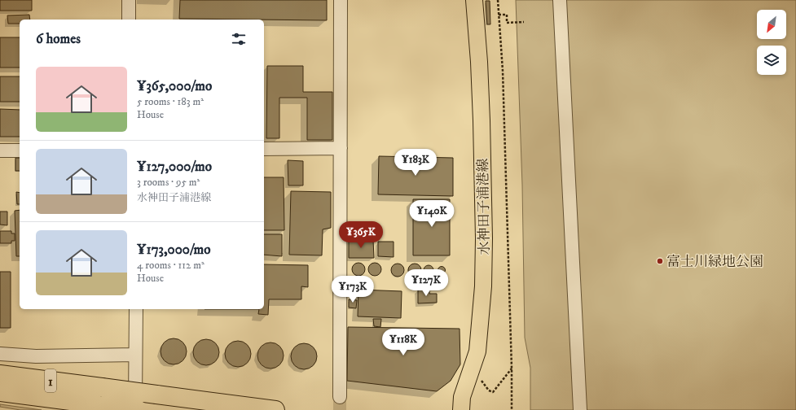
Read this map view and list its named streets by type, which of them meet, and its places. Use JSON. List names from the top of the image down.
{
  "streets": {
    "highway": ["1"],
    "main road": ["水神田子浦港線"]
  },
  "places": ["富士川緑地公園"],
  "north": "bottom left",
  "page": {
    "heading": "6 homes",
    "list": [
      {
        "name": "¥365,000/mo",
        "note": "5 rooms · 183 m² · House"
      },
      {
        "name": "¥127,000/mo",
        "note": "3 rooms · 95 m² · 水神田子浦港線"
      },
      {
        "name": "¥173,000/mo",
        "note": "4 rooms · 112 m² · House"
      }
    ],
    "price": [
      "¥183K",
      "¥140K",
      "¥365K",
      "¥127K",
      "¥173K",
      "¥118K"
    ]
  }
}
